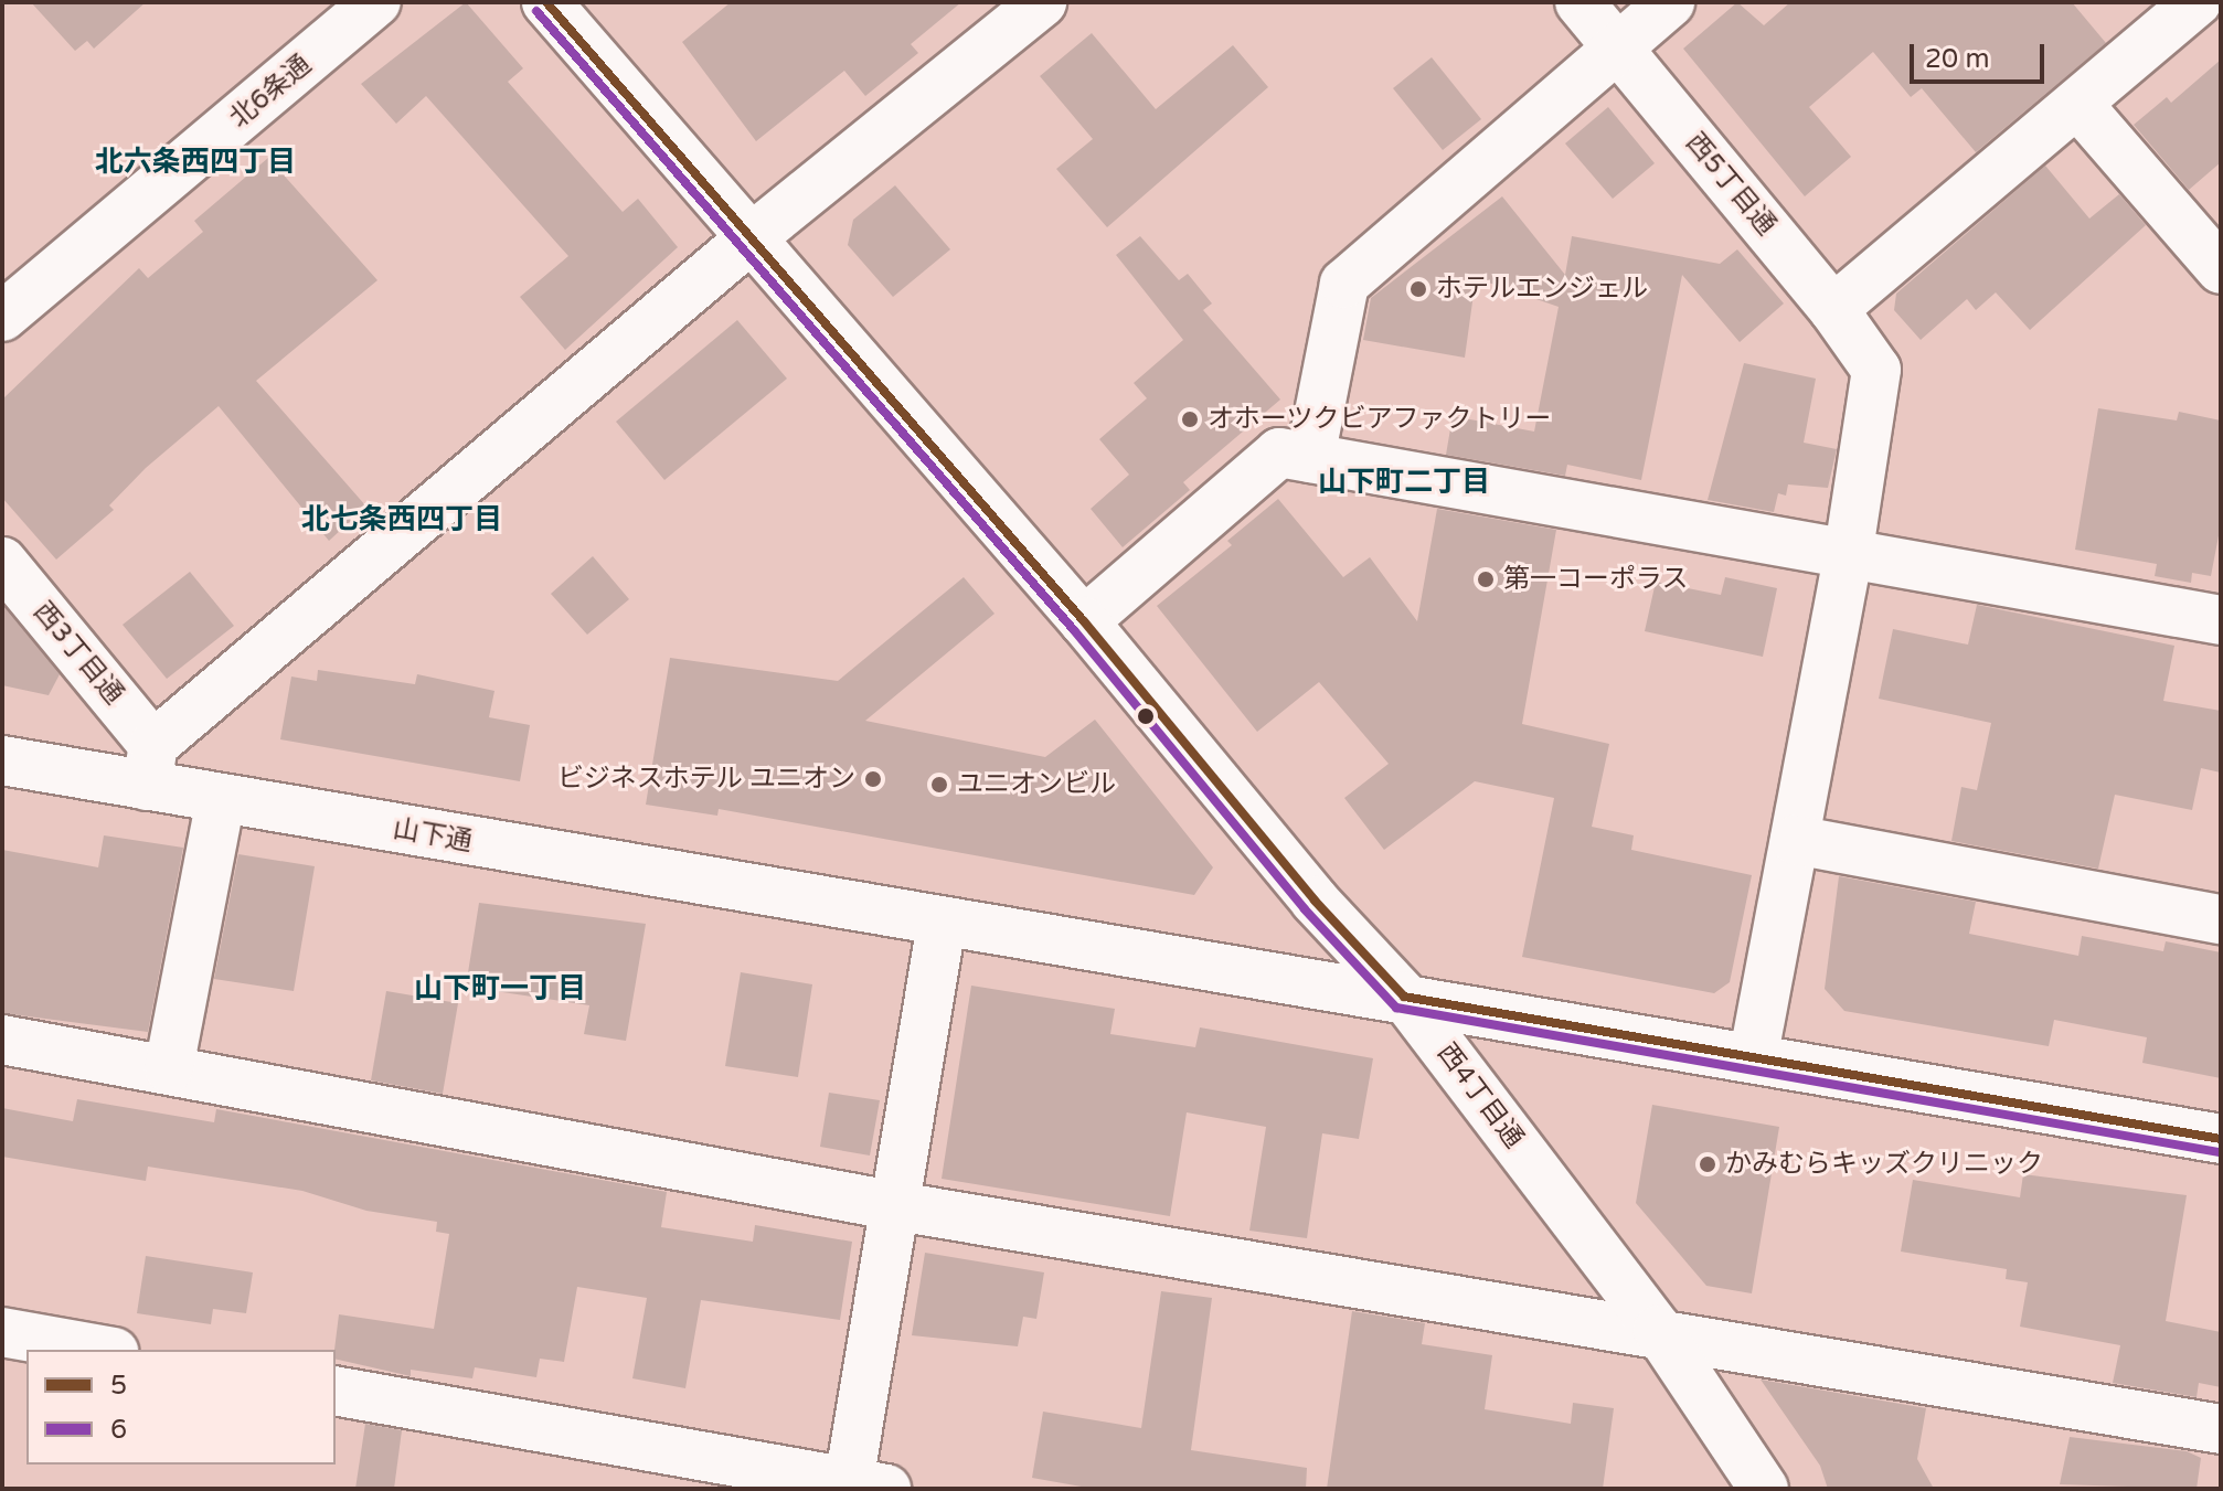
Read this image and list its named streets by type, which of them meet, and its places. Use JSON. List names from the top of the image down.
{
  "streets": {
    "street": [
      "北6条通",
      "西5丁目通",
      "西3丁目通",
      "山下通",
      "西4丁目通"
    ]
  },
  "crossings": [
    ["西3丁目通", "山下通"],
    ["山下通", "西4丁目通"]
  ],
  "districts": [
    "北六条西四丁目",
    "山下町二丁目",
    "北七条西四丁目",
    "山下町一丁目"
  ],
  "places": [
    "ホテルエンジェル",
    "オホーツクビアファクトリー",
    "第一コーポラス",
    "ビジネスホテル ユニオン",
    "ユニオンビル",
    "かみむらキッズクリニック"
  ],
  "lines": ["transit line 5", "transit line 6"],
  "legend": ["5", "6"],
  "scale_bar": "20 m"
}
